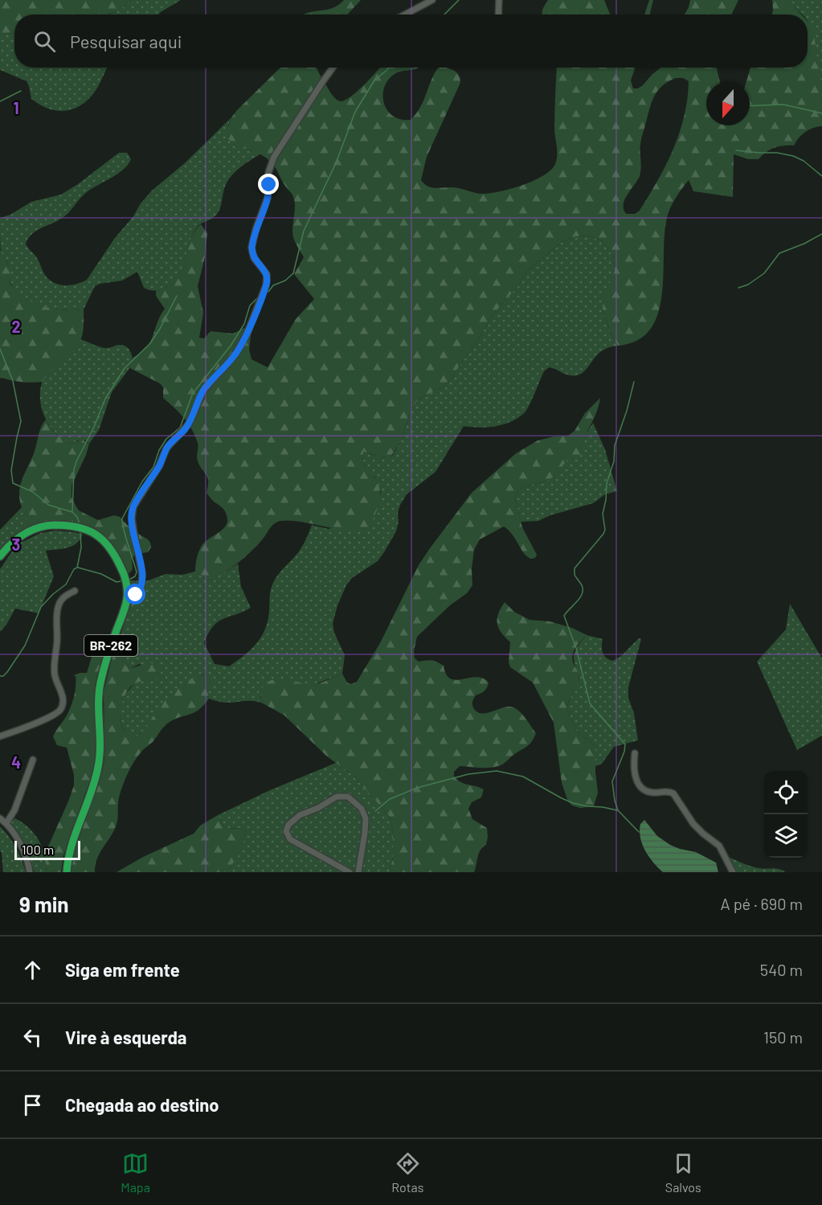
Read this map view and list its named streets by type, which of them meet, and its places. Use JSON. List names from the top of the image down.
{
  "streets": {
    "highway": ["BR-262"]
  },
  "scale_bar": "100 m",
  "north": "bottom",
  "page": {
    "search": "Pesquisar aqui",
    "scale": "100 m",
    "heading": ["9 min", "A pé · 690 m"],
    "list": [
      ["Siga em frente", "540 m"],
      ["Vire à esquerda", "150 m"],
      "Chegada ao destino"
    ],
    "nav": ["Mapa", "Rotas", "Salvos"]
  },
  "grid": {
    "rows": [
      "1",
      "2",
      "3",
      "4"
    ]
  }
}
